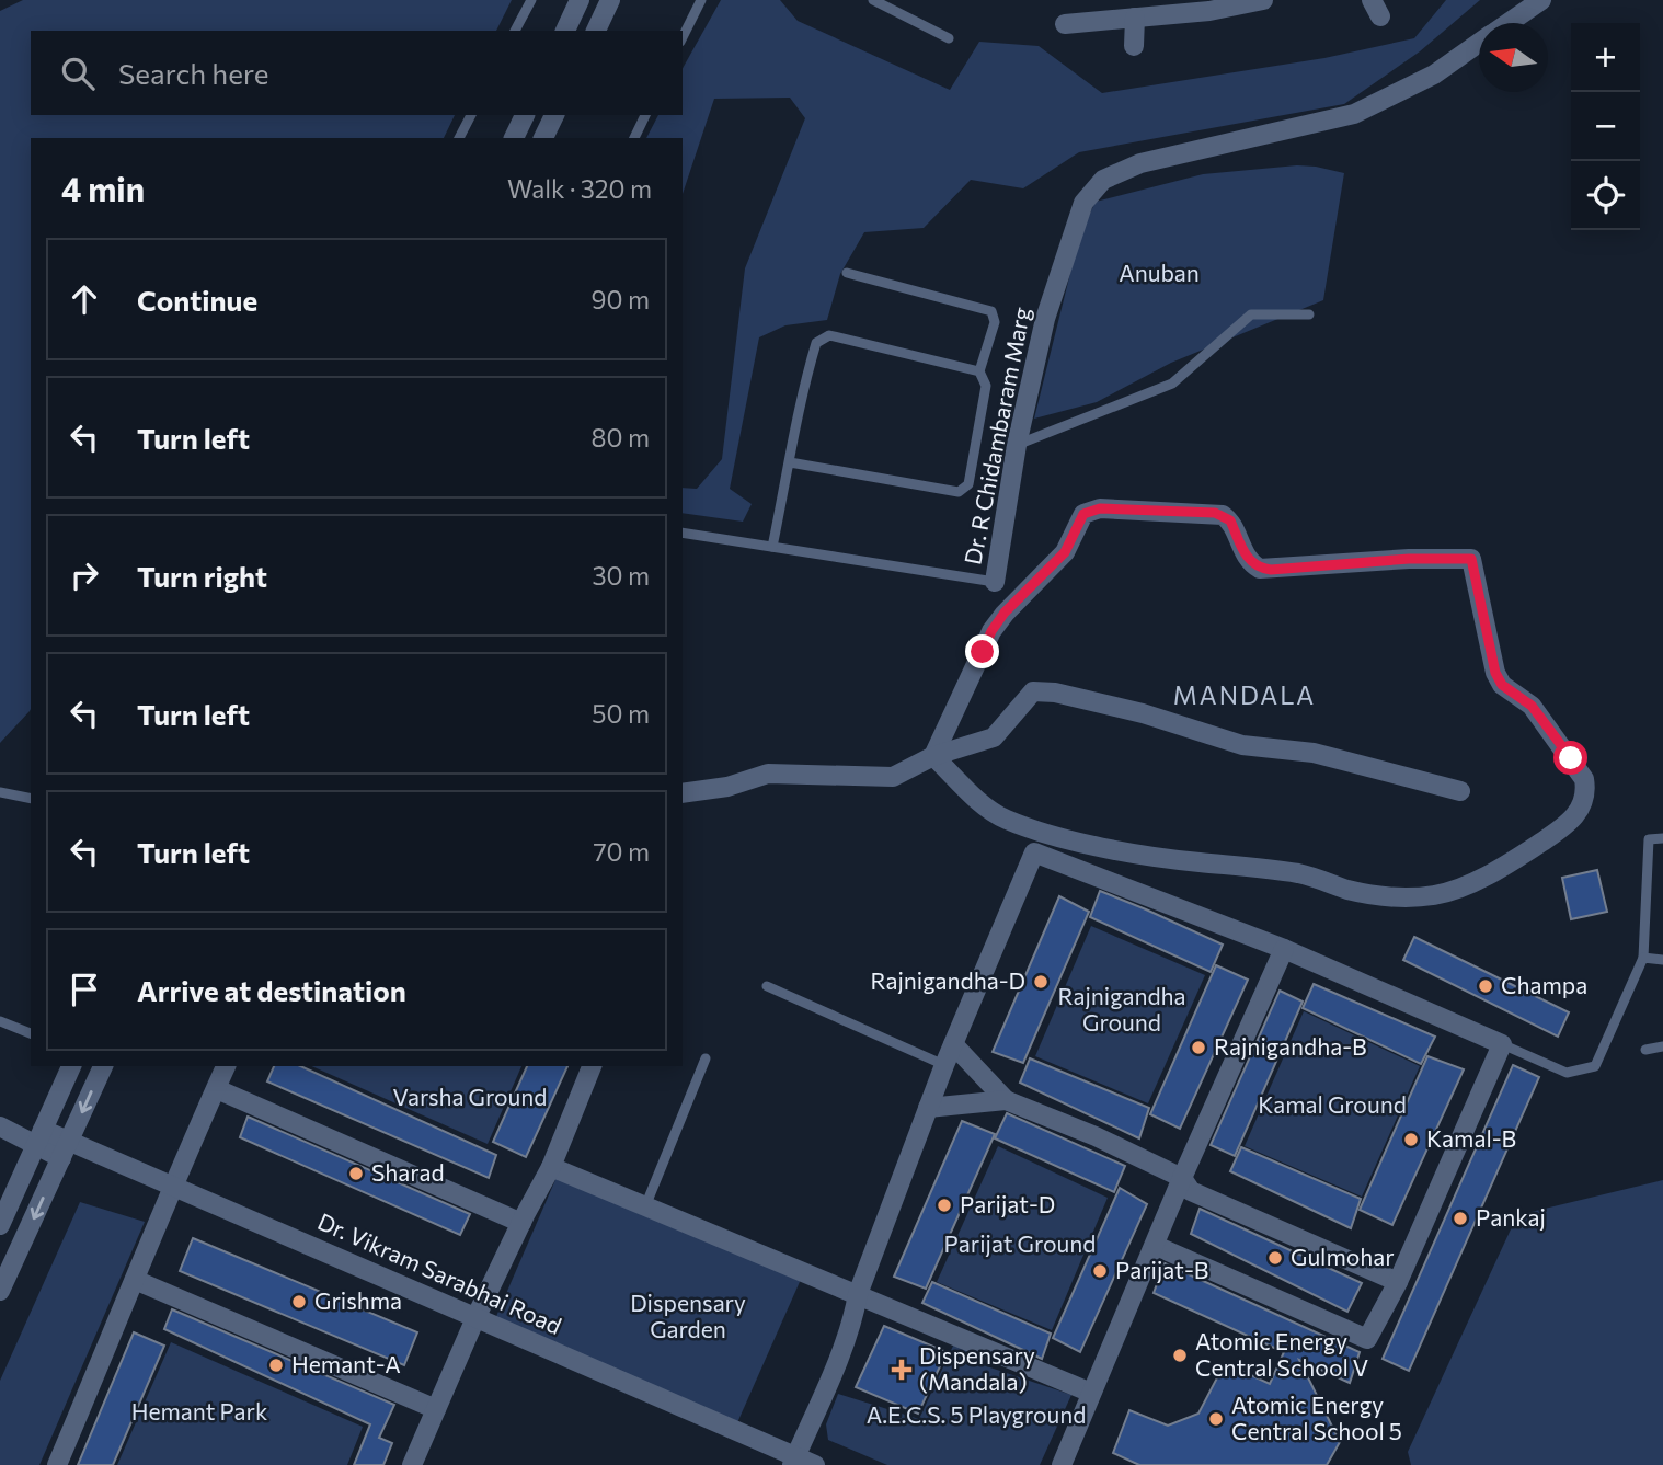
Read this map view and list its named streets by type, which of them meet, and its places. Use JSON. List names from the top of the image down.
{
  "streets": {
    "street": ["Dr. R Chidambaram Marg", "Dr. Vikram Sarabhai Road"]
  },
  "districts": ["MANDALA"],
  "parks": [
    "Anuban",
    "Rajnigandha Ground",
    "Varsha Ground",
    "Kamal Ground",
    "Parijat Ground",
    "Dispensary Garden",
    "Hemant Park",
    "A.E.C.S. 5 Playground"
  ],
  "places": {
    "other": [
      "Rajnigandha-D",
      "Champa",
      "Rajnigandha-B",
      "Kamal-B",
      "Sharad",
      "Parijat-D",
      "Pankaj",
      "Gulmohar",
      "Parijat-B",
      "Grishma",
      "Atomic Energy Central School V",
      "Hemant-A",
      "Atomic Energy Central School 5"
    ],
    "health": ["Dispensary (Mandala)"]
  },
  "north": "left",
  "page": {
    "map_buttons": ["+", "−"],
    "search": "Search here",
    "heading": ["4 min", "Walk · 320 m"],
    "list": [
      ["Continue", "90 m"],
      ["Turn left", "80 m"],
      ["Turn right", "30 m"],
      ["Turn left", "50 m"],
      ["Turn left", "70 m"],
      "Arrive at destination"
    ]
  }
}
